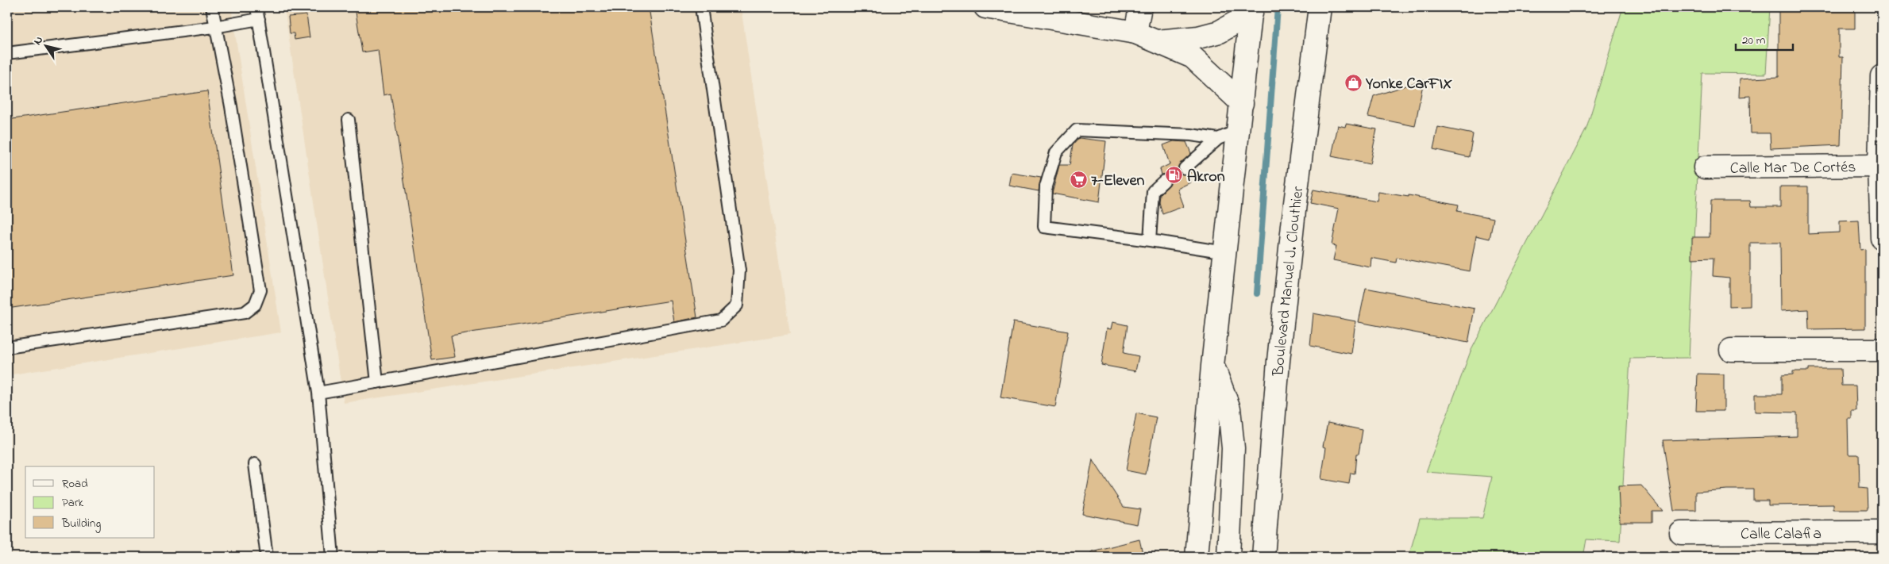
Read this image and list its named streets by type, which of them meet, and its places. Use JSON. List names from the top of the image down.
{
  "streets": {
    "main road": ["Calle Mar De Cortés", "Boulevard Manuel J. Clouthier", "Calle Calafia"]
  },
  "places": {
    "shop": ["Yonke CarFIX"],
    "fuel station": ["Akron"],
    "supermarket": ["7-Eleven"]
  },
  "legend": ["Road", "Park", "Building"],
  "scale_bar": "20 m",
  "north": "top left"
}
